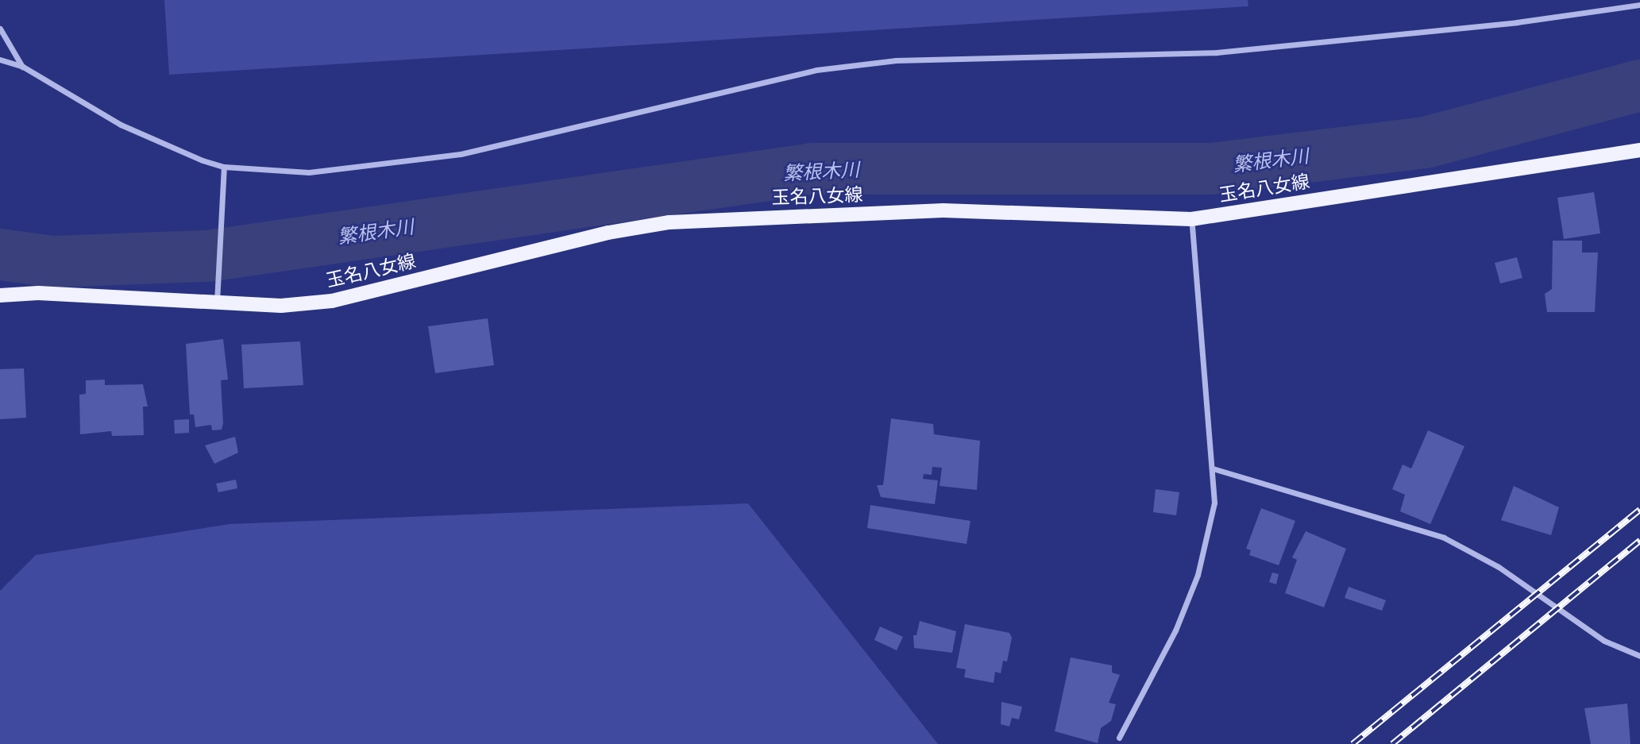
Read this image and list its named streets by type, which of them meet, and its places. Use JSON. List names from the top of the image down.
{
  "streets": {
    "main road": ["玉名八女線"]
  },
  "water": ["繁根木川"]
}
